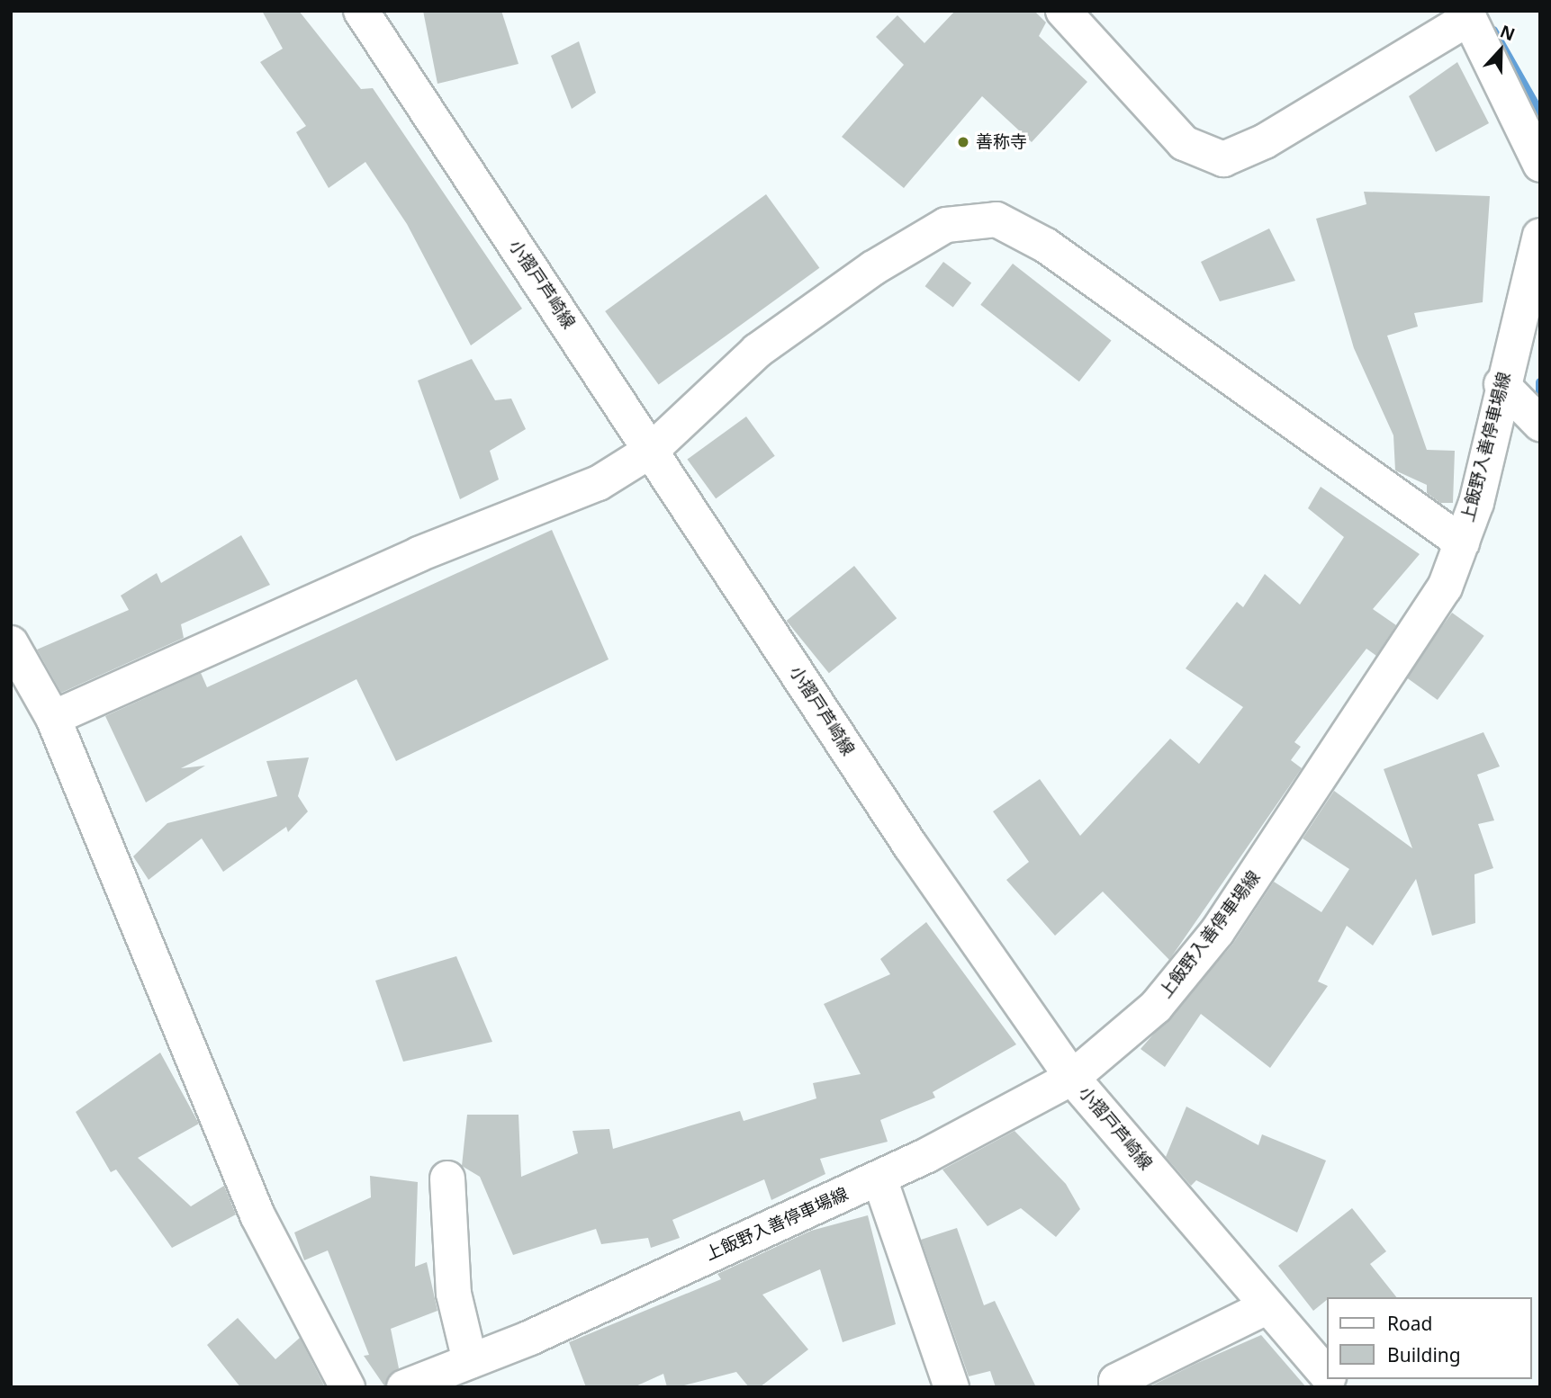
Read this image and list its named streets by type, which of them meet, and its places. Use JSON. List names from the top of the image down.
{
  "streets": {
    "street": ["小摺戸芦崎線", "上飯野入善停車場線"]
  },
  "crossings": [
    ["小摺戸芦崎線", "上飯野入善停車場線"]
  ],
  "places": ["善称寺"],
  "legend": ["Road", "Building"],
  "north": "top"
}
